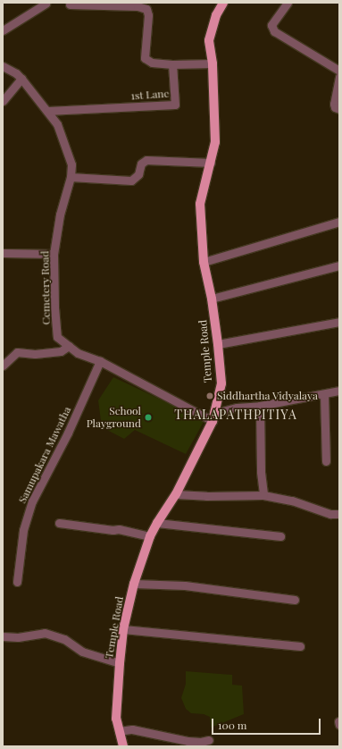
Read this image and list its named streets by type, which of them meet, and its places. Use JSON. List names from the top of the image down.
{
  "streets": {
    "main road": ["Temple Road"],
    "street": ["1st Lane", "Cemetery Road", "Samupakara Mawatha"]
  },
  "crossings": [
    ["1st Lane", "Cemetery Road"],
    ["Cemetery Road", "Temple Road"],
    ["Cemetery Road", "Samupakara Mawatha"]
  ],
  "districts": ["THALAPATHPITIYA"],
  "places": ["Siddhartha Vidyalaya", "School Playground"],
  "scale_bar": "100 m"
}
